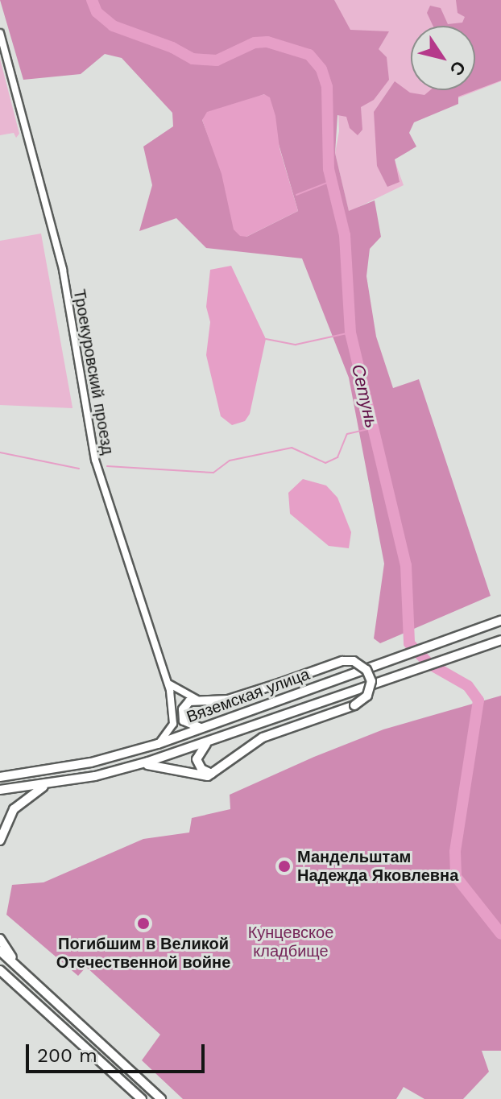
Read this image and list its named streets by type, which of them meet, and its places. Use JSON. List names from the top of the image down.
{
  "streets": {
    "main road": ["Вяземская улица"],
    "street": ["Троекуровский проезд"]
  },
  "water": ["Сетунь"],
  "parks": ["Кунцевское кладбище"],
  "places": ["Мандельштам Надежда Яковлевна", "Погибшим в Великой Отечественной войне"],
  "scale_bar": "200 m",
  "north": "bottom right"
}
